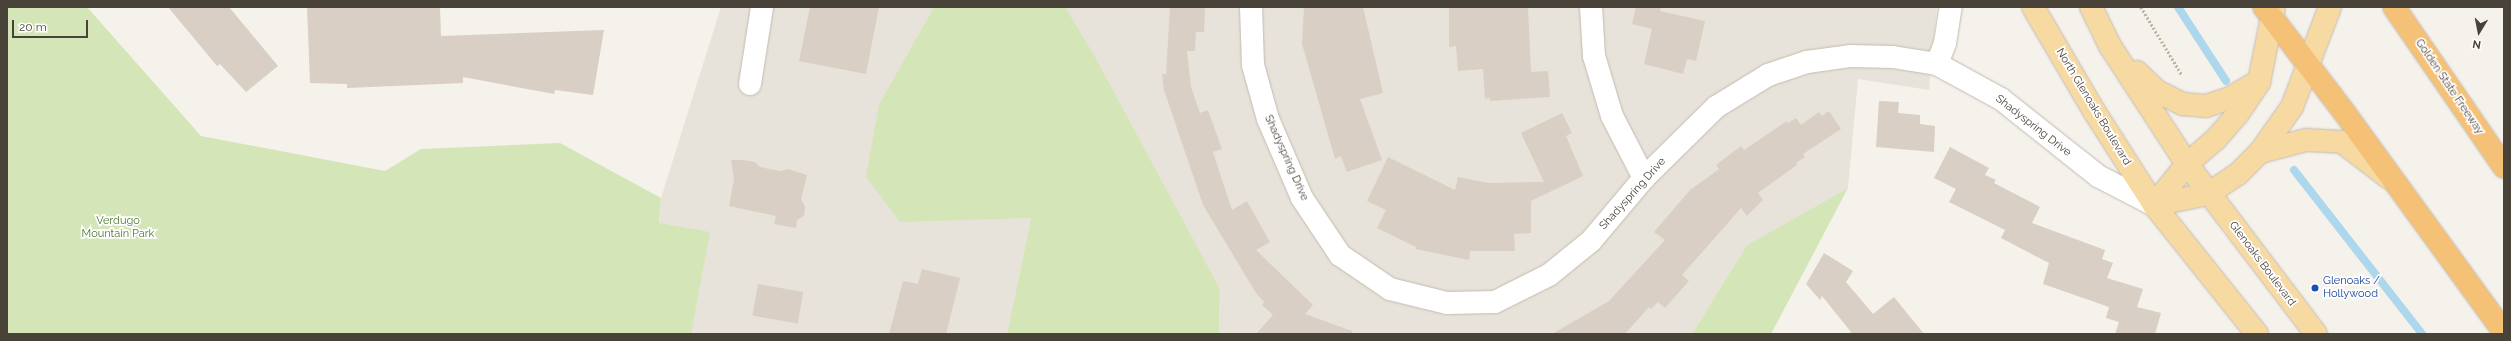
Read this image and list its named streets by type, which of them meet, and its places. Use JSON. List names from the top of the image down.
{
  "streets": {
    "highway": ["Golden State Freeway"],
    "main road": ["North Glenoaks Boulevard", "Glenoaks Boulevard"],
    "street": ["Shadyspring Drive"]
  },
  "crossings": [
    ["North Glenoaks Boulevard", "Shadyspring Drive"]
  ],
  "parks": ["Verdugo Mountain Park"],
  "places": ["Glenoaks / Hollywood"],
  "scale_bar": "20 m",
  "north": "bottom"
}
